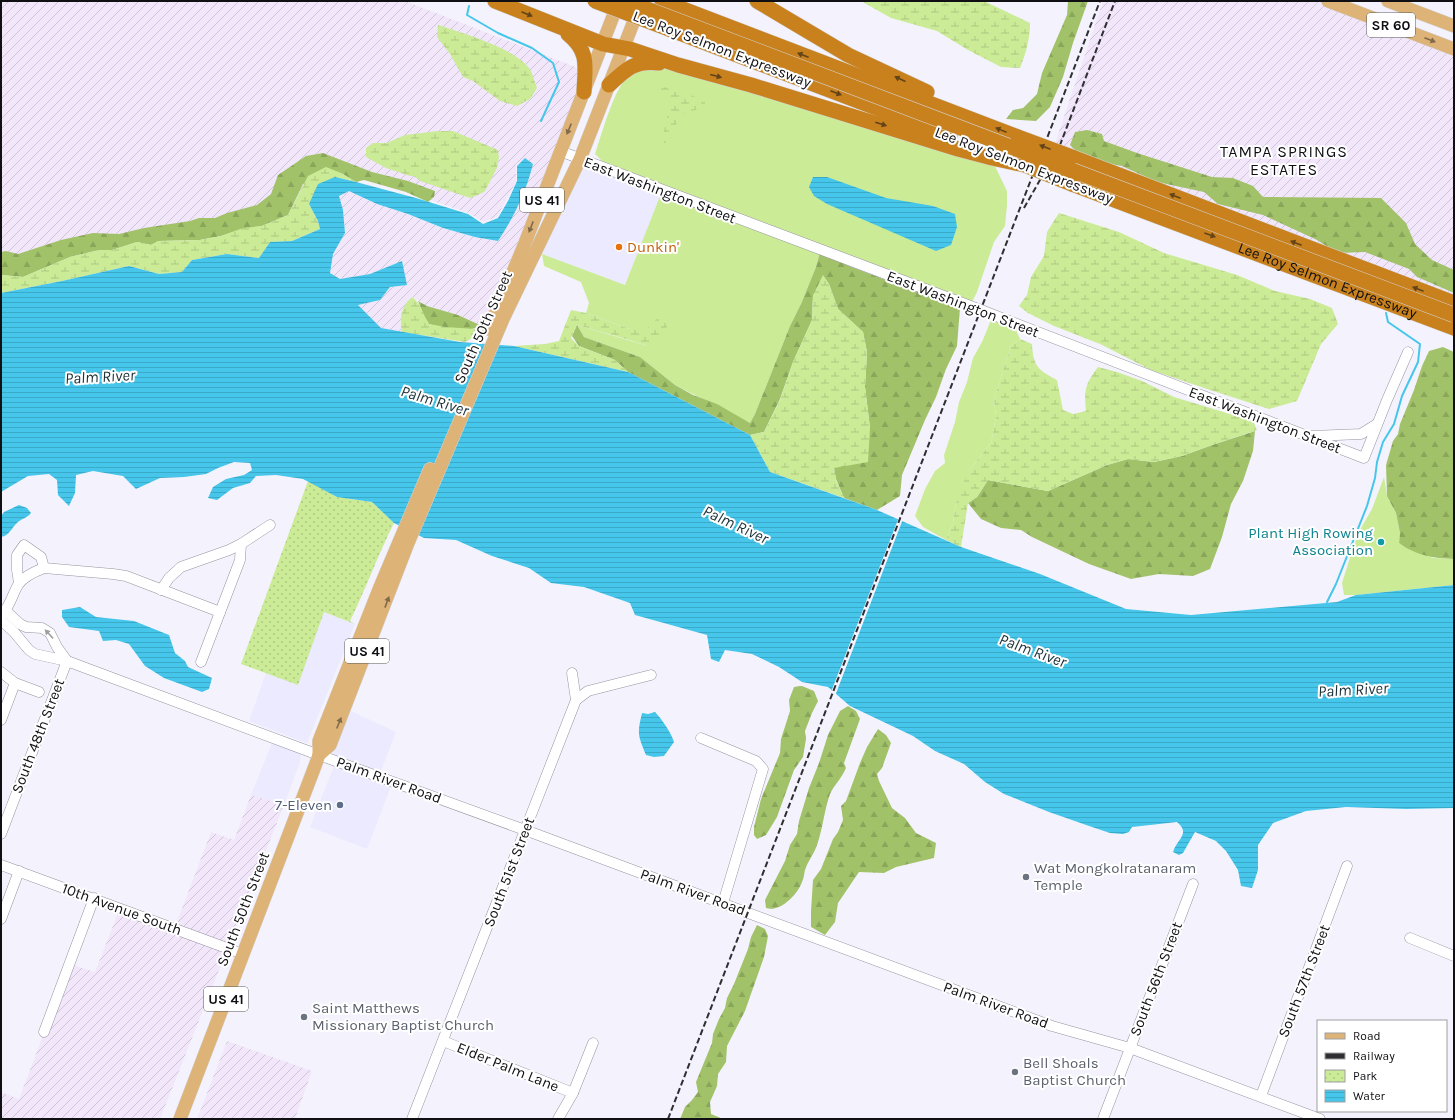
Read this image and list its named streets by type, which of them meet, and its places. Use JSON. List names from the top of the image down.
{
  "streets": {
    "highway": ["Lee Roy Selmon Expressway"],
    "main road": ["SR 60", "US 41", "South 50th Street"],
    "street": [
      "East Washington Street",
      "South 48th Street",
      "Palm River Road",
      "South 51st Street",
      "10th Avenue South",
      "South 56th Street",
      "South 57th Street",
      "Elder Palm Lane"
    ]
  },
  "crossings": [
    ["East Washington Street", "South 50th Street"],
    ["South 50th Street", "Palm River Road"],
    ["South 50th Street", "10th Avenue South"],
    ["South 48th Street", "Palm River Road"],
    ["Palm River Road", "South 51st Street"],
    ["Palm River Road", "South 56th Street"],
    ["Palm River Road", "South 57th Street"],
    ["South 51st Street", "Elder Palm Lane"]
  ],
  "districts": ["TAMPA SPRINGS ESTATES"],
  "water": ["Palm River"],
  "places": [
    "Dunkin'",
    "Plant High Rowing Association",
    "7-Eleven",
    "Wat Mongkolratanaram Temple",
    "Saint Matthews Missionary Baptist Church",
    "Bell Shoals Baptist Church"
  ],
  "legend": [
    "Road",
    "Railway",
    "Park",
    "Water"
  ]
}
